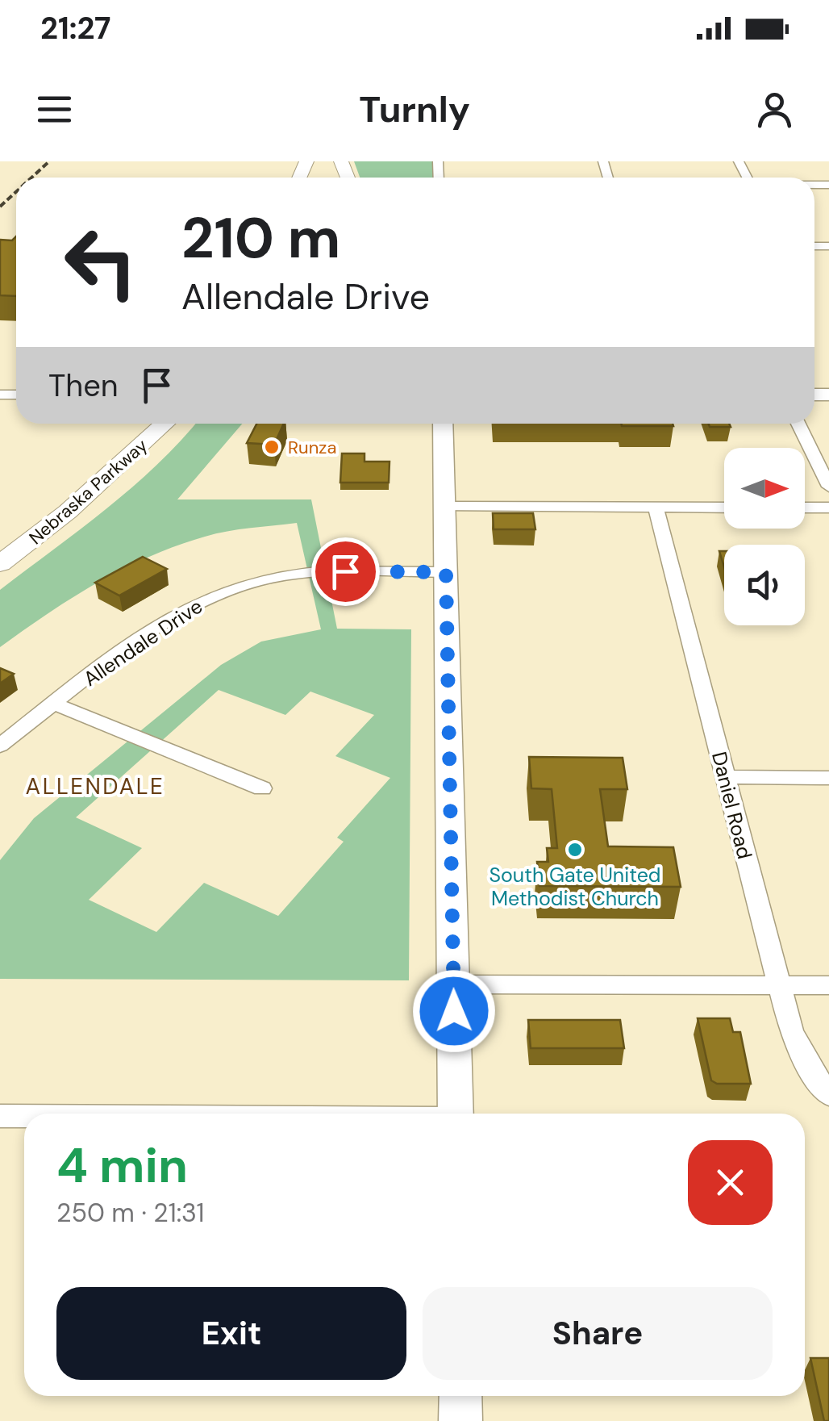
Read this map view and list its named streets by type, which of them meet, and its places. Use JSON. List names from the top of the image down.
{
  "streets": {
    "main road": ["Nebraska Parkway"],
    "street": ["Allendale Drive", "Daniel Road"]
  },
  "districts": ["ALLENDALE"],
  "places": ["Runza", "South Gate United Methodist Church"],
  "north": "right",
  "page": {
    "status": "21:27",
    "header": "Turnly",
    "turn": ["210 m", "Allendale Drive"],
    "then": "Then",
    "heading": ["4 min", "250 m · 21:31"],
    "buttons": ["Exit", "Share"]
  }
}
